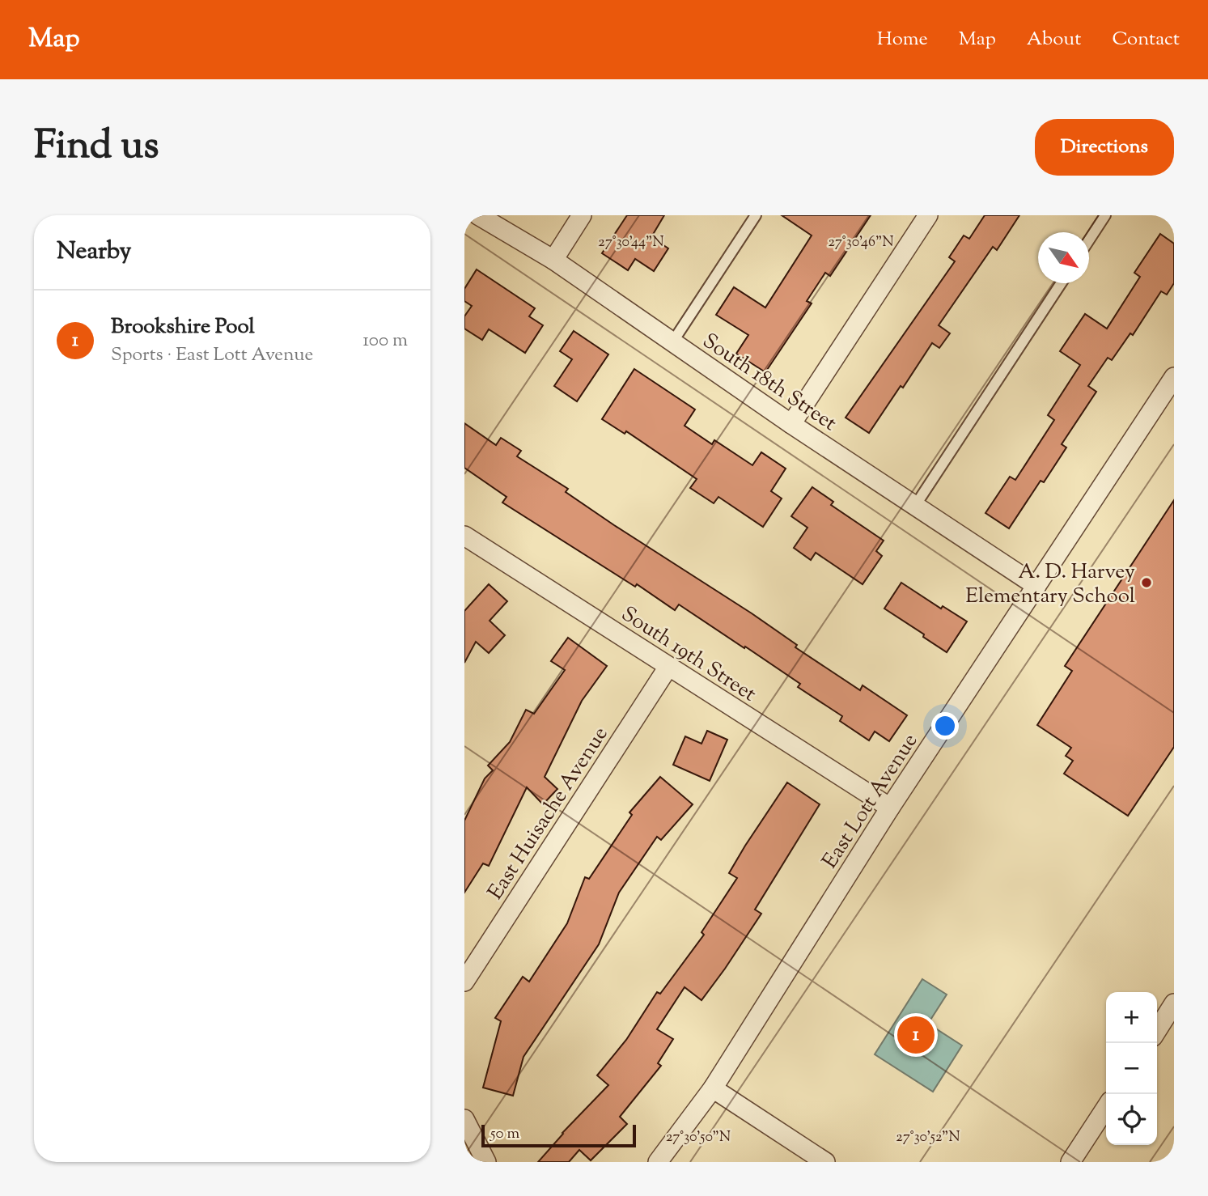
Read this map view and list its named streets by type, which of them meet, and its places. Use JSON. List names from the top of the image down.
{
  "streets": {
    "street": [
      "South 18th Street",
      "South 19th Street",
      "East Lott Avenue",
      "East Huisache Avenue"
    ]
  },
  "crossings": [
    ["South 18th Street", "East Lott Avenue"],
    ["South 19th Street", "East Lott Avenue"],
    ["South 19th Street", "East Huisache Avenue"]
  ],
  "places": ["A. D. Harvey Elementary School"],
  "scale_bar": "50 m",
  "north": "bottom right",
  "page": {
    "header": "Map",
    "nav": [
      "Home",
      "Map",
      "About",
      "Contact"
    ],
    "title": "Find us",
    "buttons": "Directions",
    "heading": "Nearby",
    "list": [
      {
        "mark": "1",
        "name": "Brookshire Pool",
        "note": "Sports · East Lott Avenue",
        "value": "100 m"
      }
    ],
    "map_buttons": ["+", "−"],
    "pins": "1",
    "scale": "50 m"
  },
  "coordinates": [
    "27°30'44\"N",
    "27°30'46\"N",
    "27°30'50\"N",
    "27°30'52\"N"
  ]
}
